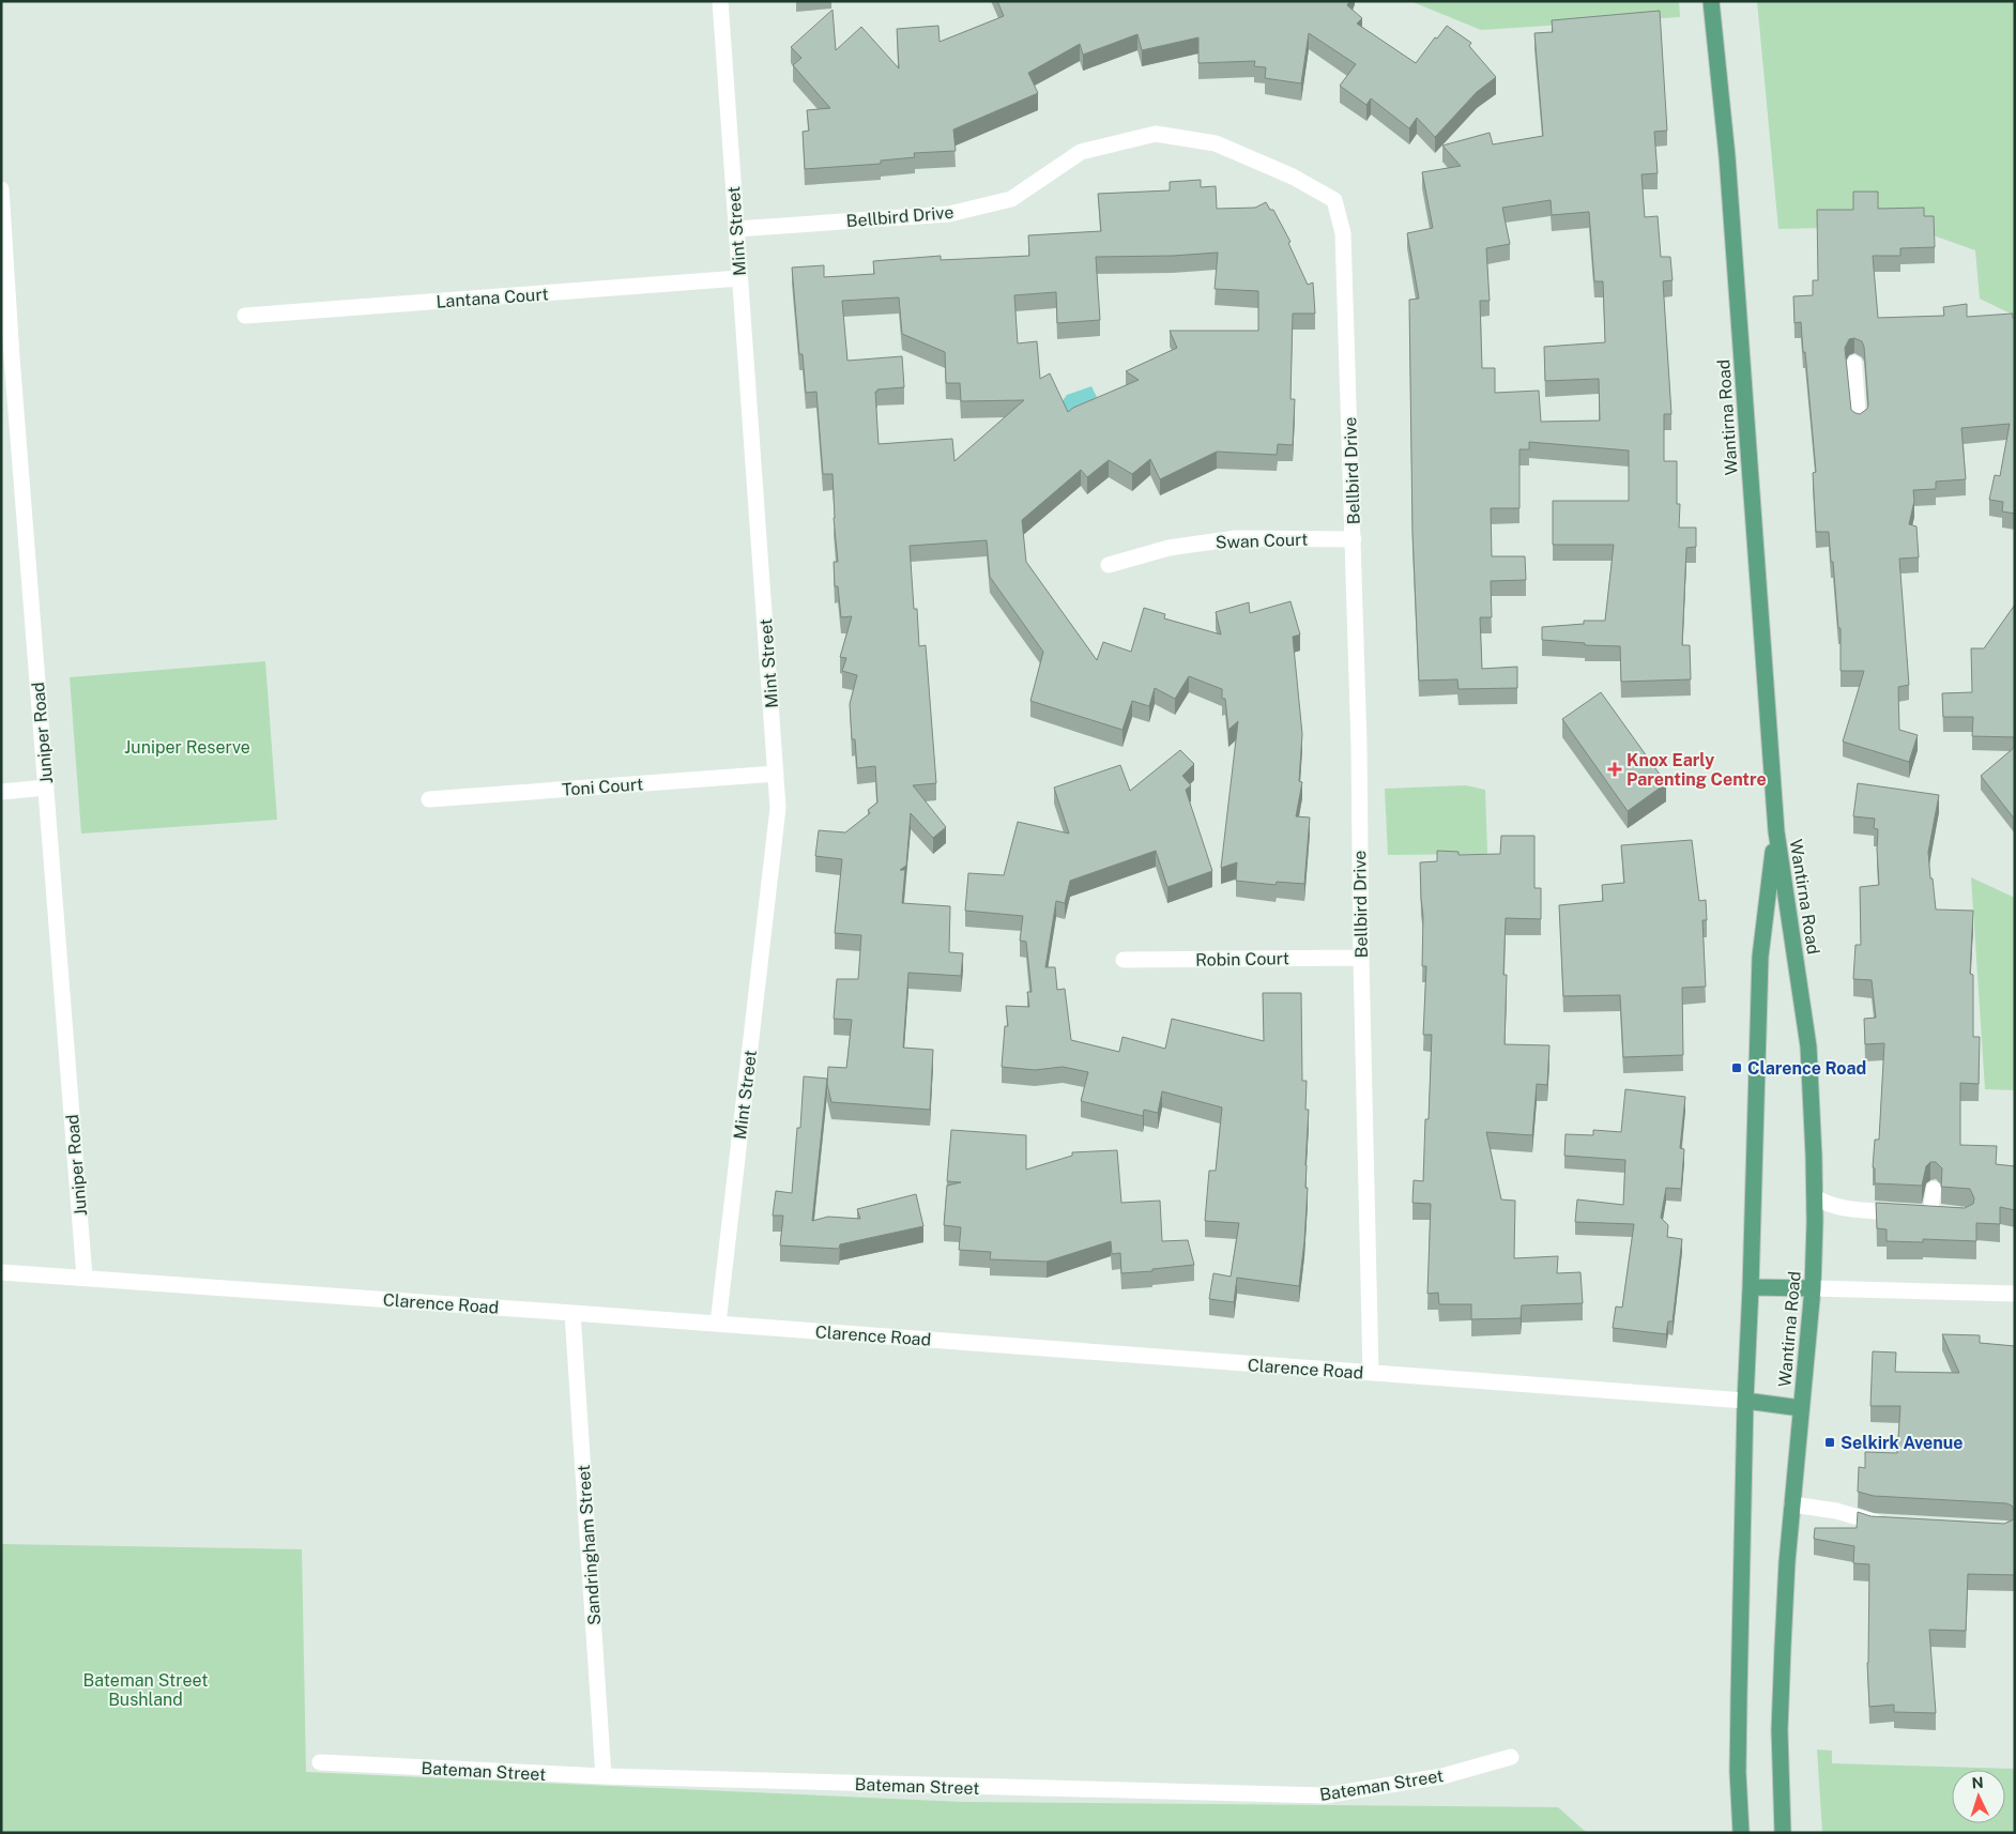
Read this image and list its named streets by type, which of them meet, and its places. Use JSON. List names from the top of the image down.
{
  "streets": {
    "main road": ["Wantirna Road"],
    "street": [
      "Bellbird Drive",
      "Mint Street",
      "Lantana Court",
      "Swan Court",
      "Juniper Road",
      "Toni Court",
      "Robin Court",
      "Clarence Road",
      "Sandringham Street",
      "Bateman Street"
    ]
  },
  "crossings": [
    ["Bellbird Drive", "Mint Street"],
    ["Bellbird Drive", "Swan Court"],
    ["Bellbird Drive", "Robin Court"],
    ["Bellbird Drive", "Clarence Road"],
    ["Mint Street", "Lantana Court"],
    ["Mint Street", "Toni Court"],
    ["Mint Street", "Clarence Road"],
    ["Wantirna Road", "Clarence Road"],
    ["Juniper Road", "Clarence Road"],
    ["Clarence Road", "Sandringham Street"],
    ["Sandringham Street", "Bateman Street"]
  ],
  "parks": ["Juniper Reserve", "Bateman Street Bushland"],
  "places": {
    "health": ["Knox Early Parenting Centre"],
    "transit": ["Clarence Road", "Selkirk Avenue"]
  },
  "north": "top"
}
